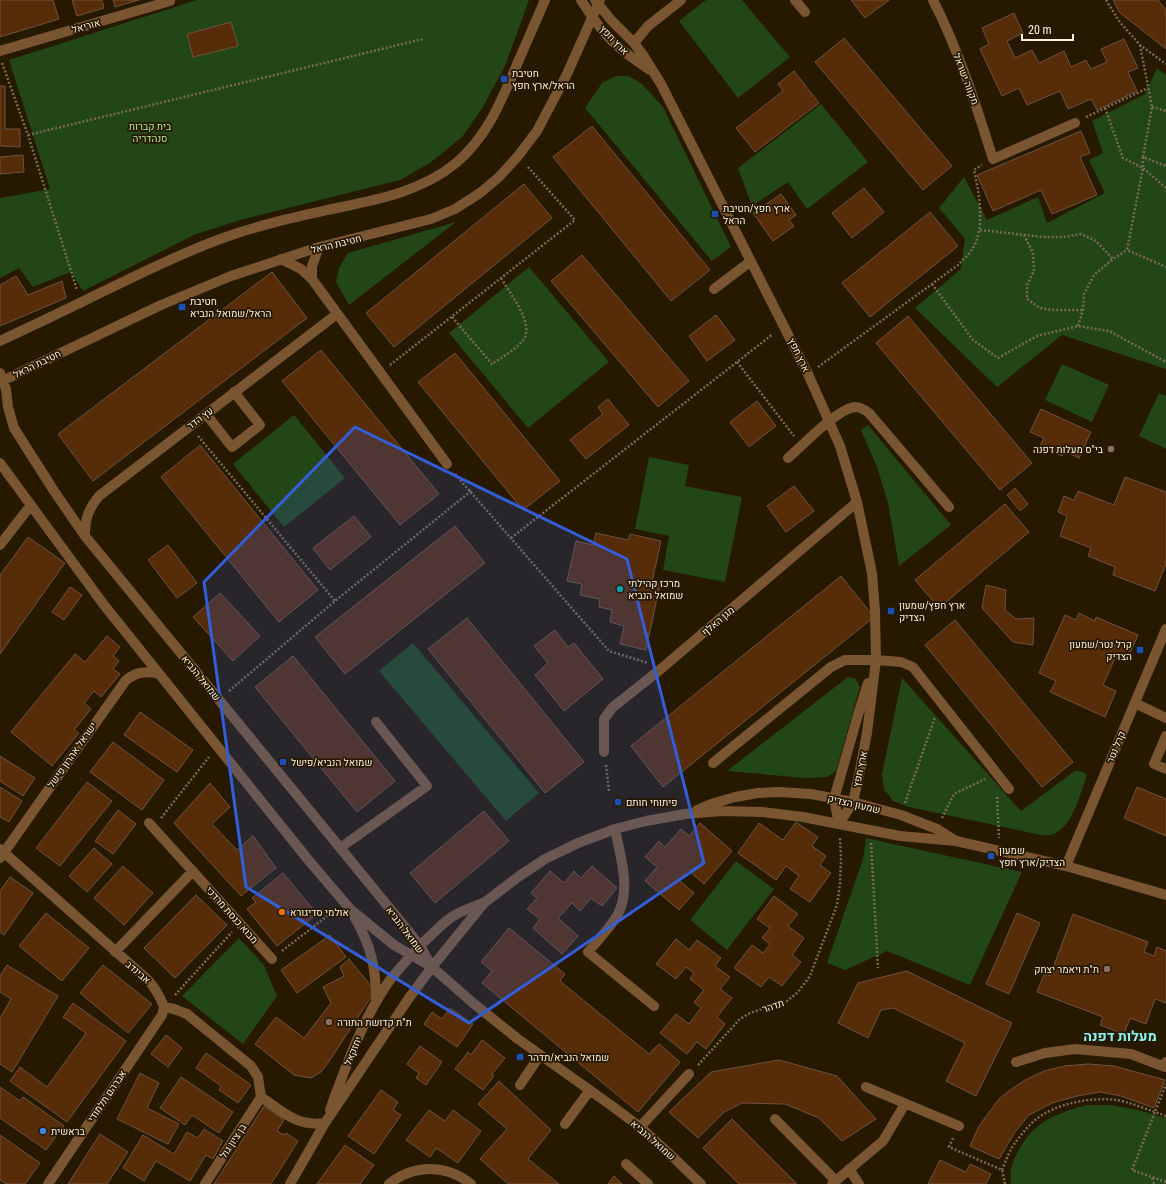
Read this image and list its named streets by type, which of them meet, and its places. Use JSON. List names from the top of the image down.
{
  "streets": {
    "street": [
      "אוריאל",
      "ארץ חפץ",
      "מקווה ישראל",
      "חטיבת הראל",
      "עץ הדר",
      "מגן האלף",
      "שמואל הנביא",
      "קרל נטר",
      "ישראל אהרון פישל",
      "שמעון הצדיק",
      "מבוא כנסת מרדכי",
      "אבינדב",
      "יחזקאל",
      "אברהם תלמודי",
      "בן ציון גול"
    ],
    "path": ["תדהר"]
  },
  "crossings": [
    ["ארץ חפץ", "חטיבת הראל"],
    ["ארץ חפץ", "מגן האלף"],
    ["ארץ חפץ", "שמעון הצדיק"],
    ["ארץ חפץ", "תדהר"],
    ["חטיבת הראל", "שמואל הנביא"],
    ["עץ הדר", "שמואל הנביא"],
    ["שמואל הנביא", "ישראל אהרון פישל"],
    ["שמואל הנביא", "יחזקאל"],
    ["קרל נטר", "שמעון הצדיק"],
    ["ישראל אהרון פישל", "אבינדב"],
    ["אבינדב", "אברהם תלמודי"]
  ],
  "districts": ["מעלות דפנה"],
  "parks": ["בית קברות סנהדריה"],
  "places": {
    "transit": [
      "חטיבת הראל/ארץ חפץ",
      "ארץ חפץ/חטיבת הראל",
      "חטיבת הראל/שמואל הנביא",
      "ארץ חפץ/שמעון הצדיק",
      "קרל נטר/שמעון הצדיק",
      "שמואל הנביא/פישל",
      "פיתוחי חותם",
      "שמעון הצדיק/ארץ חפץ",
      "שמואל הנביא/תדהר"
    ],
    "other": [
      "בי\"ס מעלות דפנה",
      "מרכז קהילתי שמואל הנביא",
      "אולמי סדיגורא",
      "ת\"ת ויאמר יצחק",
      "ת\"ת קדושת התורה",
      "בראשית"
    ]
  },
  "scale_bar": "20 m"
}
